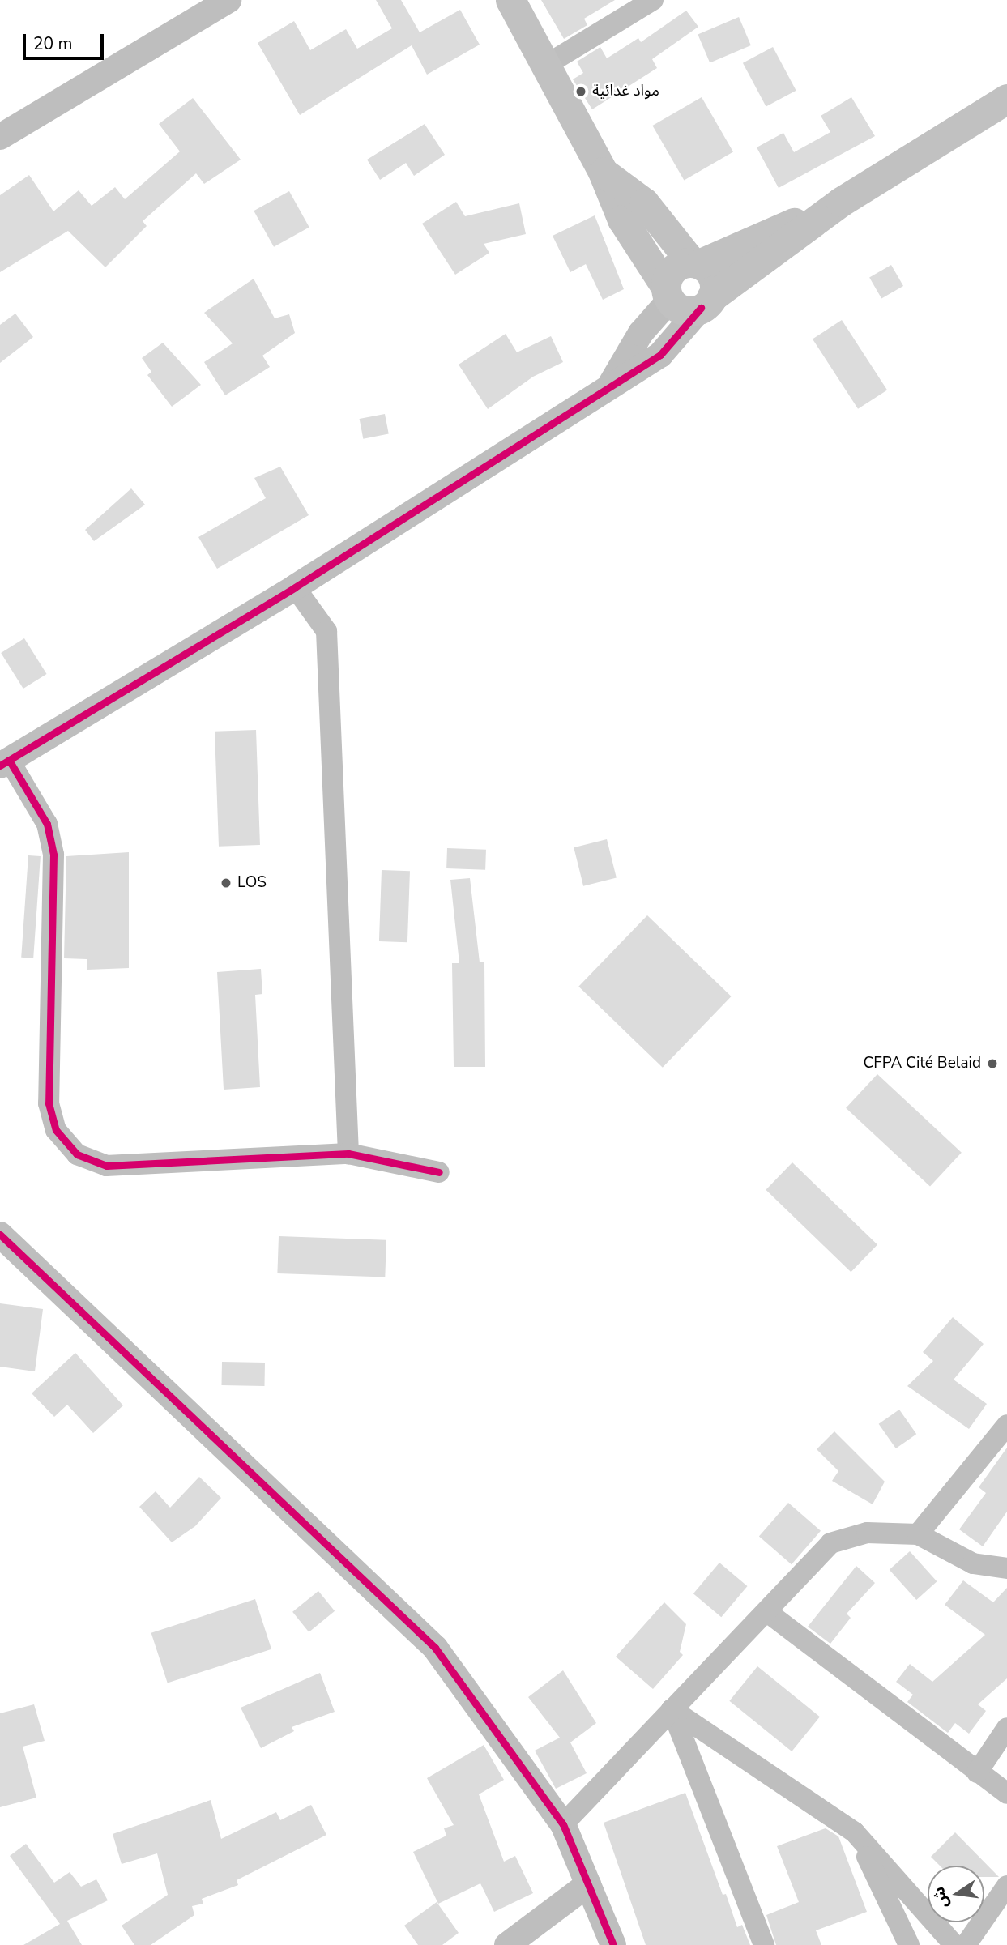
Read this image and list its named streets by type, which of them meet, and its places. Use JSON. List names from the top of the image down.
{
  "places": ["مواد غدائية", "LOS", "CFPA Cité Belaid"],
  "scale_bar": "20 m",
  "north": "left"
}
